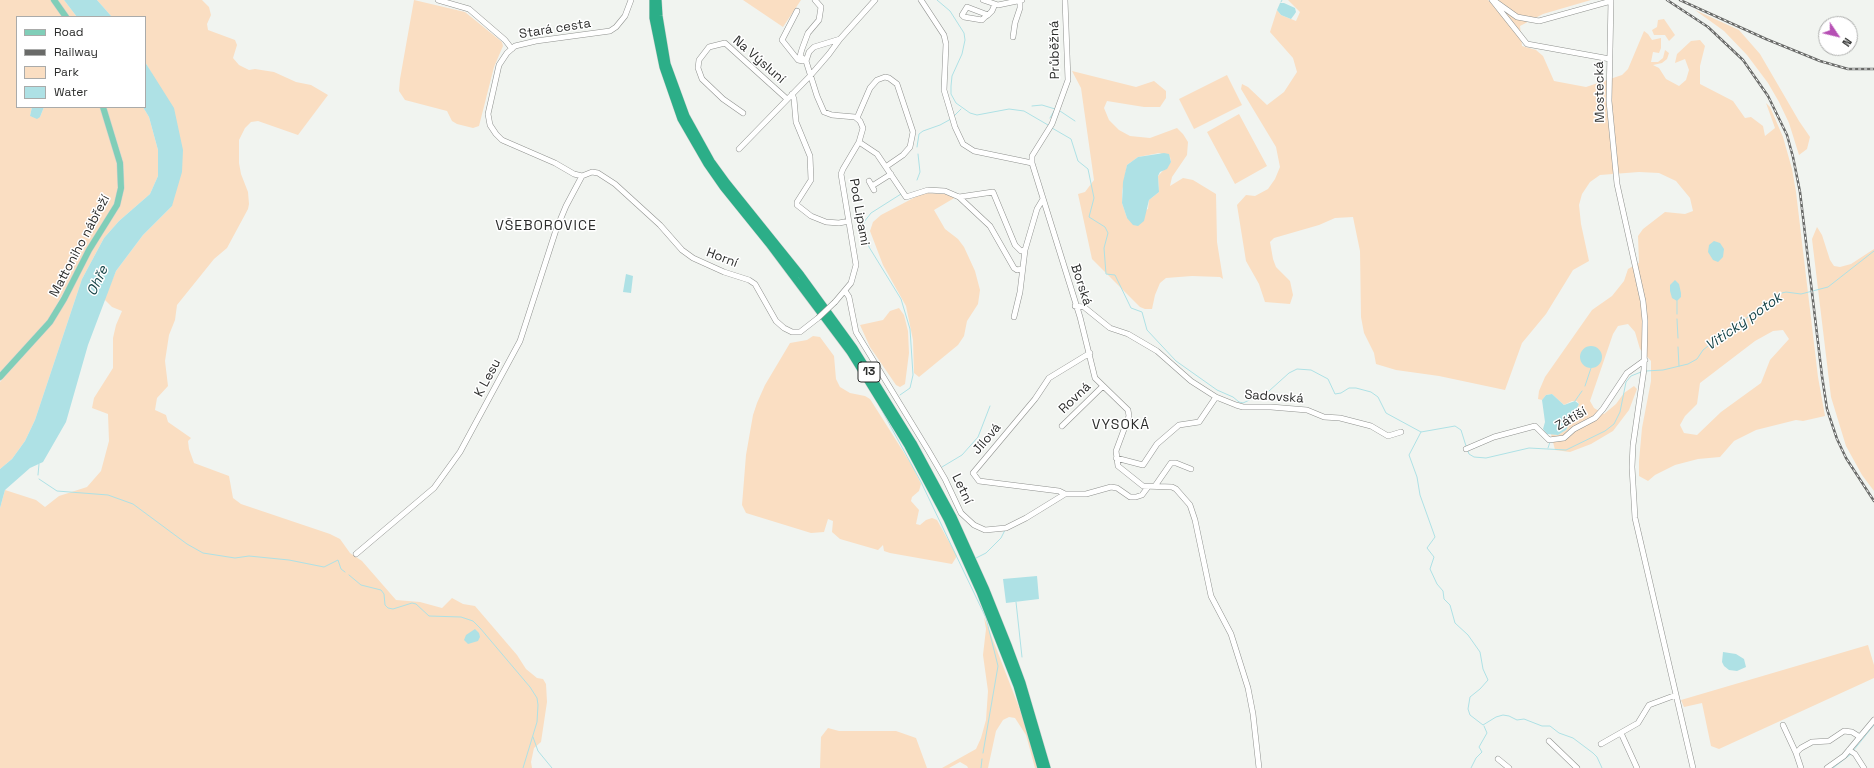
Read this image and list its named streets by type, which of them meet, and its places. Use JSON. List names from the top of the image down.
{
  "streets": {
    "highway": ["13"],
    "main road": ["Mattoniho nábřeží"],
    "street": [
      "Stará cesta",
      "Průběžná",
      "Na Výsluní",
      "Mostecká",
      "Pod Lipami",
      "Horní",
      "Borská",
      "K Lesu",
      "Sadovská",
      "Rovná",
      "Zátiší",
      "Jílová",
      "Letní"
    ]
  },
  "crossings": [
    ["Stará cesta", "Horní"],
    ["Stará cesta", "K Lesu"],
    ["Průběžná", "Borská"],
    ["Mostecká", "Zátiší"],
    ["Pod Lipami", "Horní"],
    ["Pod Lipami", "Letní"],
    ["Horní", "K Lesu"],
    ["Horní", "Letní"],
    ["Borská", "Sadovská"],
    ["Borská", "Rovná"],
    ["Borská", "Jílová"],
    ["Jílová", "Letní"]
  ],
  "districts": ["VŠEBOROVICE", "VYSOKÁ"],
  "water": ["Ohře", "Vitický potok"],
  "legend": [
    "Road",
    "Railway",
    "Park",
    "Water"
  ],
  "north": "bottom right"
}
